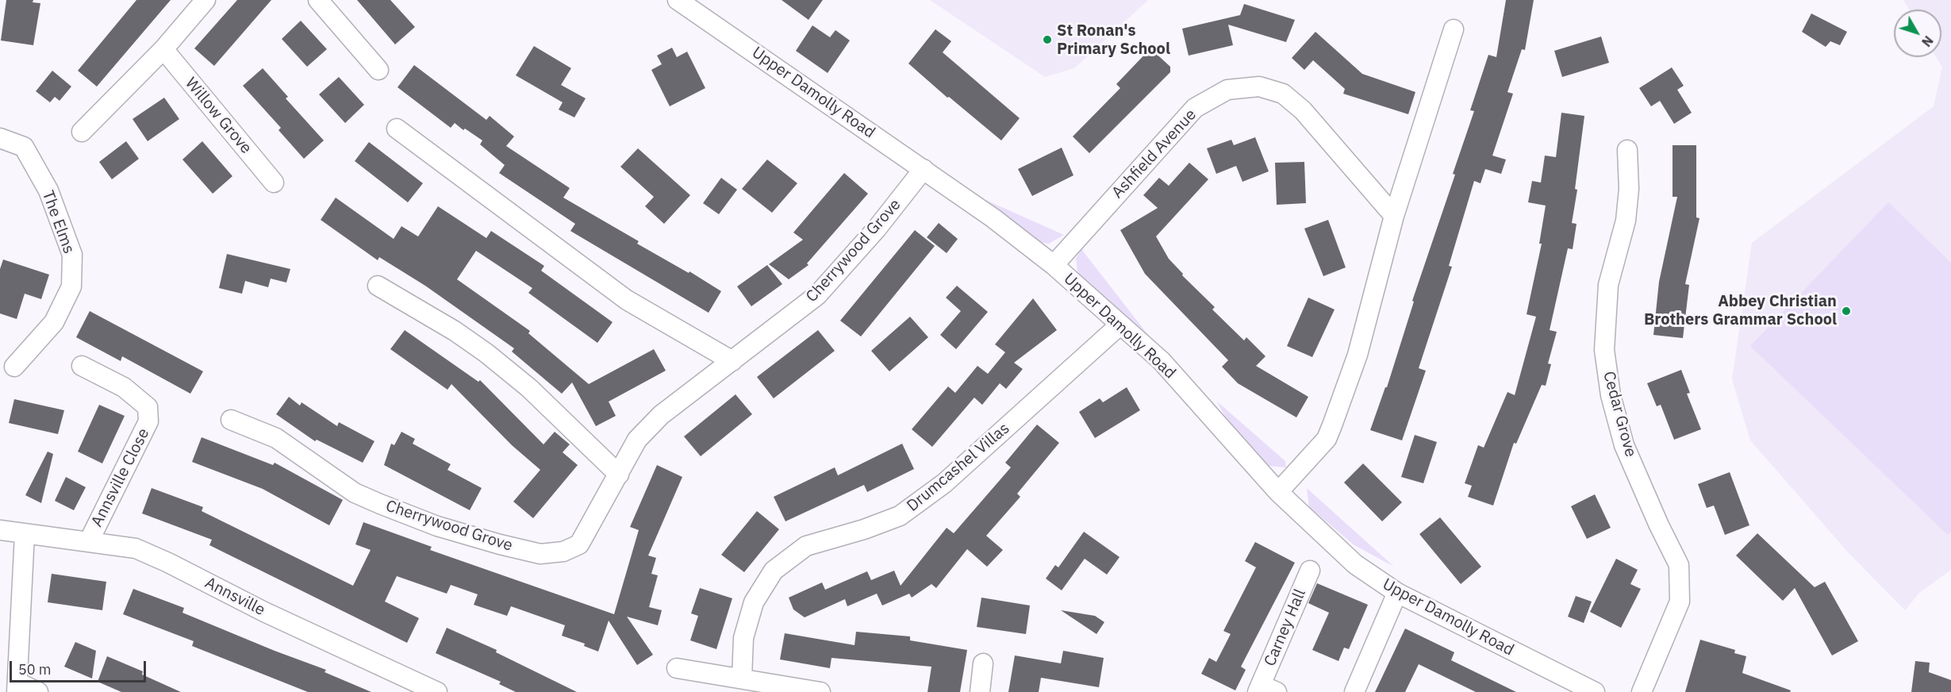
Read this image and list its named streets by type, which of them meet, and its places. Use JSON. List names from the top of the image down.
{
  "streets": {
    "street": [
      "Upper Damolly Road",
      "Willow Grove",
      "Ashfield Avenue",
      "The Elms",
      "Cherrywood Grove",
      "Cedar Grove",
      "Drumcashel Villas",
      "Annsville Close",
      "Annsville",
      "Carney Hall"
    ]
  },
  "crossings": [
    ["Upper Damolly Road", "Ashfield Avenue"],
    ["Upper Damolly Road", "Cherrywood Grove"],
    ["Upper Damolly Road", "Drumcashel Villas"],
    ["Annsville Close", "Annsville"]
  ],
  "places": ["St Ronan's Primary School", "Abbey Christian Brothers Grammar School"],
  "scale_bar": "50 m",
  "north": "bottom right"
}
